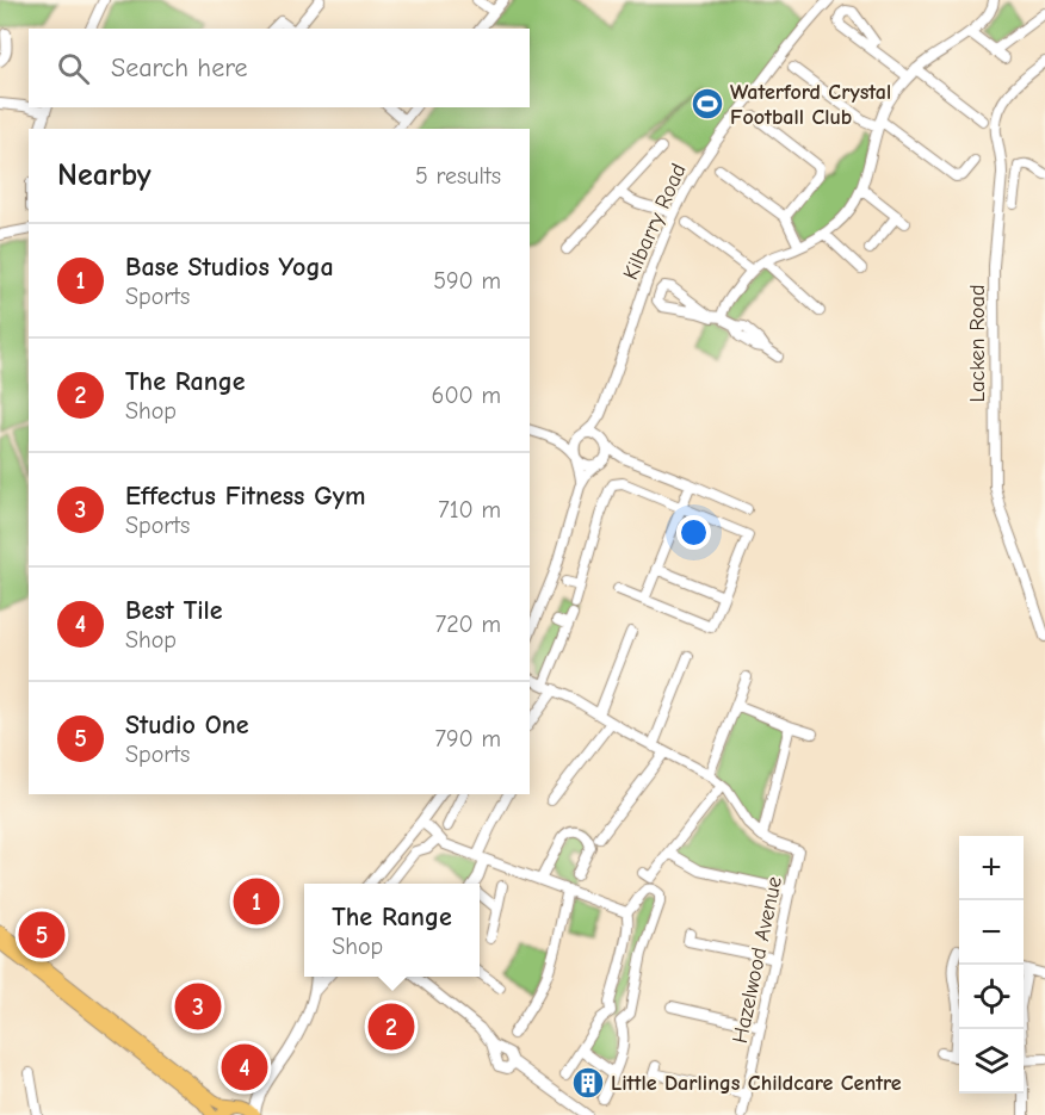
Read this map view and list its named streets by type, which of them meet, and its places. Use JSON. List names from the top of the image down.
{
  "streets": {
    "street": ["Kilbarry Road", "Lacken Road", "Hazelwood Avenue"]
  },
  "places": {
    "sports": ["Waterford Crystal Football Club"],
    "building": ["Little Darlings Childcare Centre"]
  },
  "page": {
    "search": "Search here",
    "heading": ["Nearby", "5 results"],
    "list": [
      {
        "mark": "1",
        "name": "Base Studios Yoga",
        "note": "Sports",
        "value": "590 m"
      },
      {
        "mark": "2",
        "name": "The Range",
        "note": "Shop",
        "value": "600 m"
      },
      {
        "mark": "3",
        "name": "Effectus Fitness Gym",
        "note": "Sports",
        "value": "710 m"
      },
      {
        "mark": "4",
        "name": "Best Tile",
        "note": "Shop",
        "value": "720 m"
      },
      {
        "mark": "5",
        "name": "Studio One",
        "note": "Sports",
        "value": "790 m"
      }
    ],
    "map_buttons": ["+", "−"],
    "pins": [
      "1",
      "5",
      "3",
      "2",
      "4"
    ],
    "popup": ["The Range", "Shop"]
  }
}
